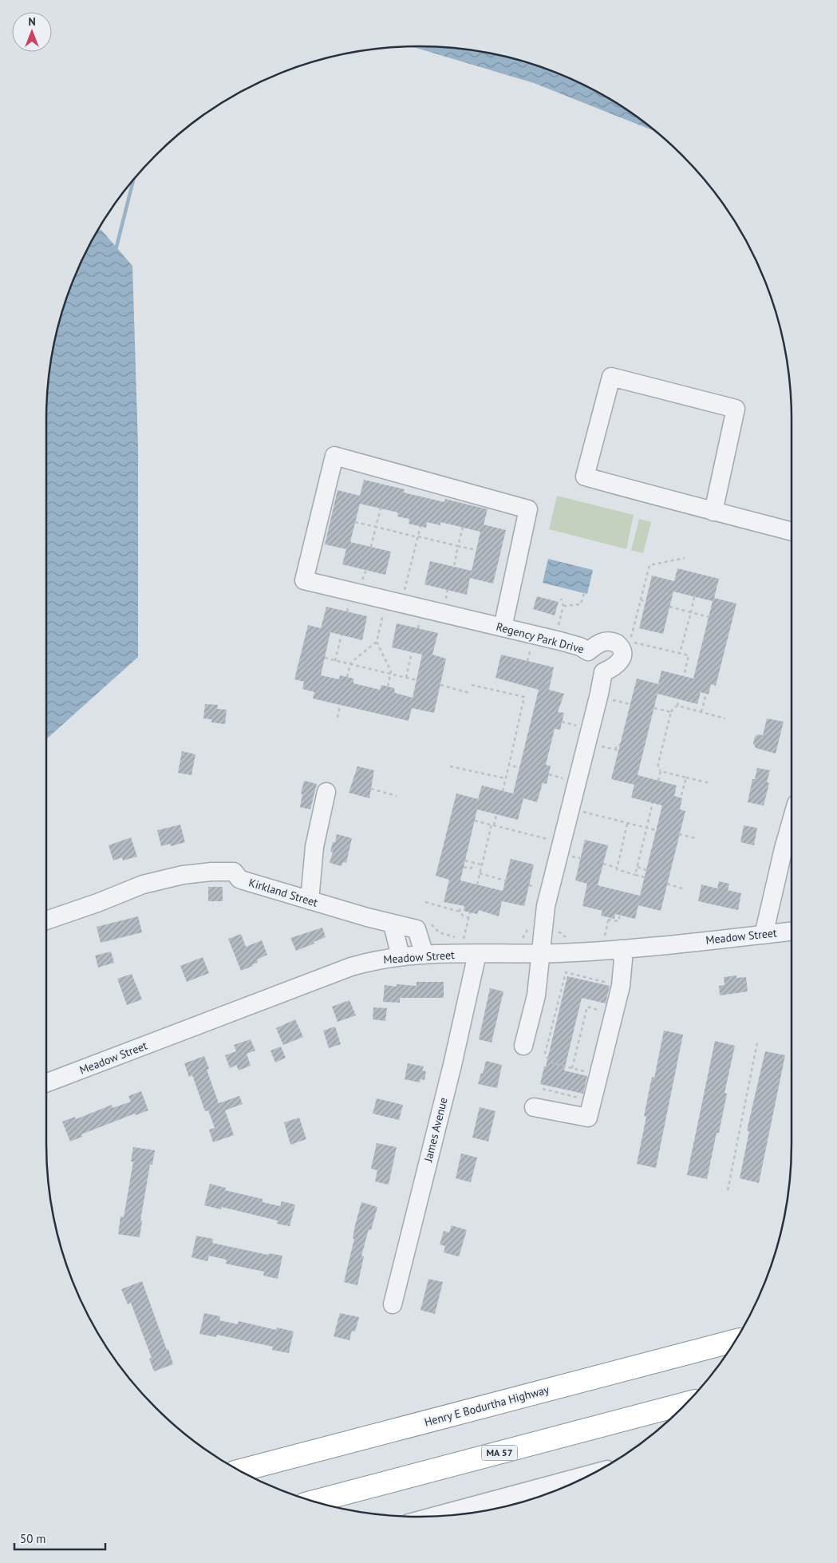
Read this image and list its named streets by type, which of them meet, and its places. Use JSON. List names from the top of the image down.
{
  "streets": {
    "highway": ["Henry E Bodurtha Highway", "MA 57"],
    "street": [
      "Regency Park Drive",
      "Kirkland Street",
      "Meadow Street",
      "James Avenue"
    ]
  },
  "crossings": [
    ["Regency Park Drive", "Meadow Street"],
    ["Kirkland Street", "Meadow Street"],
    ["Meadow Street", "James Avenue"]
  ],
  "scale_bar": "50 m",
  "north": "top"
}
